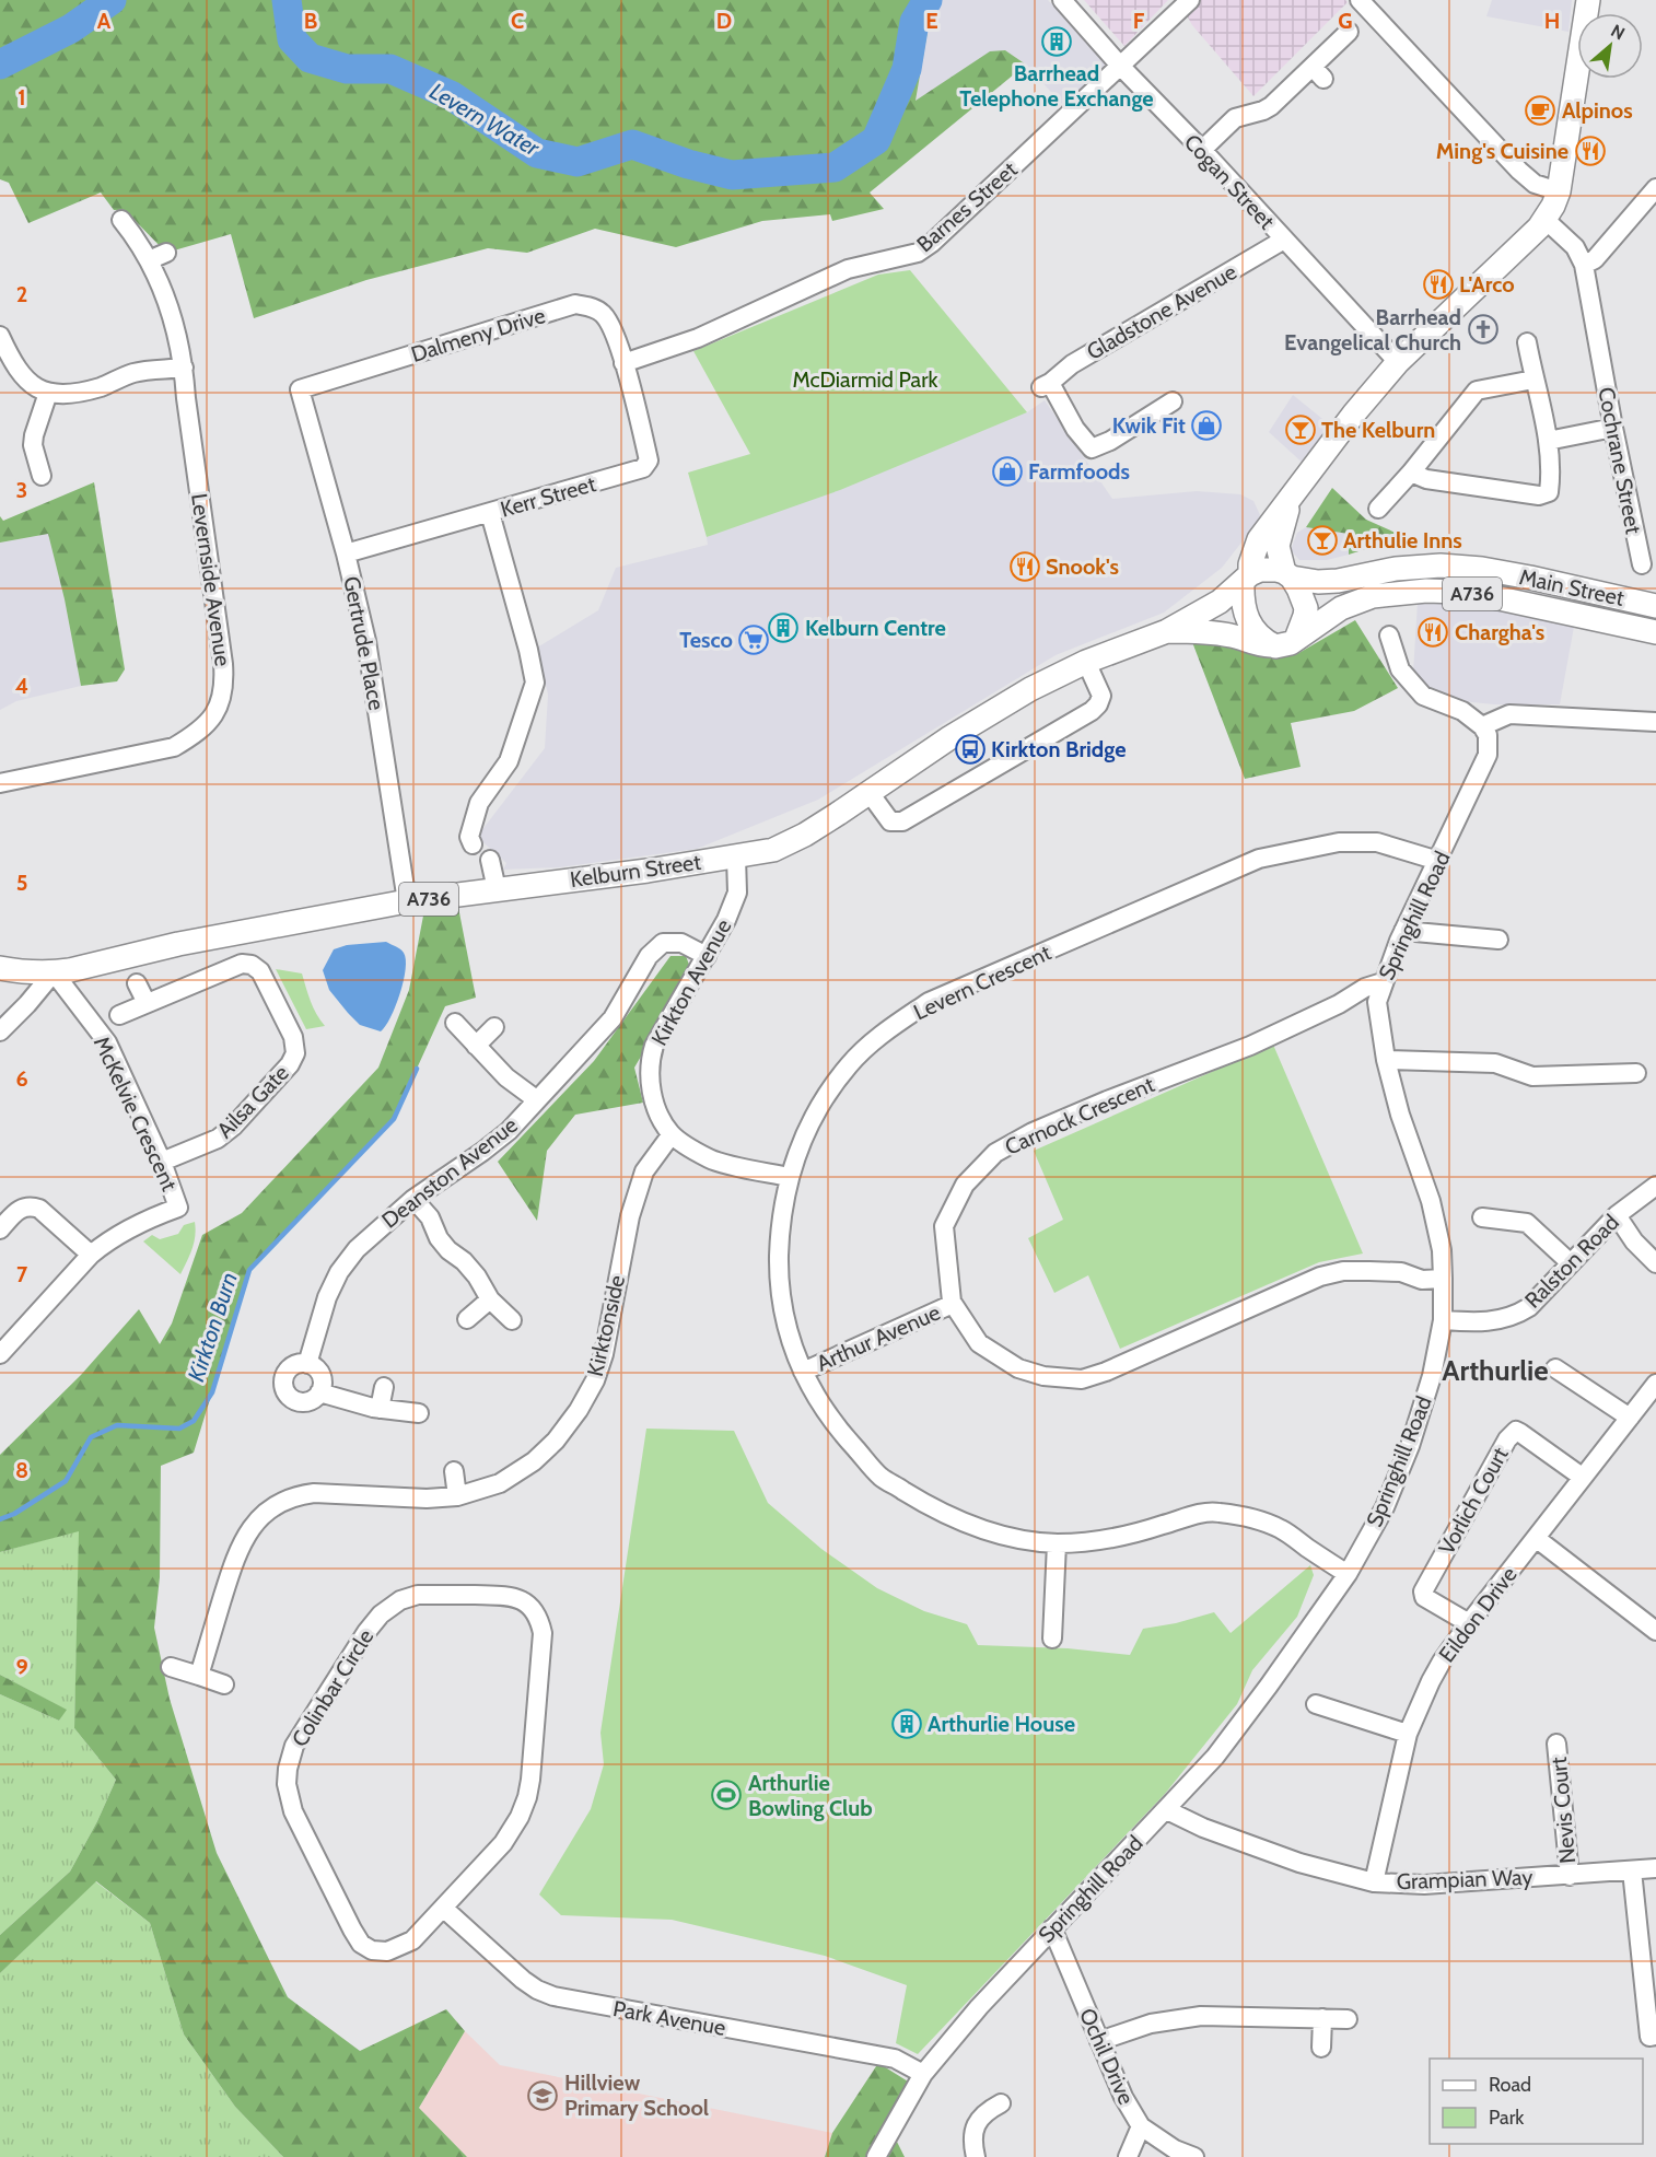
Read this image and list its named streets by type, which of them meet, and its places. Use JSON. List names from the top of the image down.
{
  "streets": {
    "main road": ["Main Street", "A736", "Kelburn Street"],
    "street": [
      "Cogan Street",
      "Barnes Street",
      "Gladstone Avenue",
      "Dalmeny Drive",
      "Cochrane Street",
      "Kerr Street",
      "Levernside Avenue",
      "Gertrude Place",
      "Springhill Road",
      "Kirkton Avenue",
      "Levern Crescent",
      "Ailsa Gate",
      "McKelvie Crescent",
      "Carnock Crescent",
      "Deanston Avenue",
      "Ralston Road",
      "Kirktonside",
      "Arthur Avenue",
      "Vorlich Court",
      "Eildon Drive",
      "Colinbar Circle",
      "Nevis Court",
      "Grampian Way",
      "Park Avenue",
      "Ochil Drive"
    ]
  },
  "crossings": [
    ["Cogan Street", "Barnes Street"],
    ["Cogan Street", "Gladstone Avenue"],
    ["Barnes Street", "Dalmeny Drive"],
    ["Barnes Street", "Kerr Street"],
    ["Dalmeny Drive", "Kerr Street"],
    ["Dalmeny Drive", "Gertrude Place"],
    ["Kerr Street", "Gertrude Place"],
    ["Main Street", "A736"],
    ["Main Street", "Kelburn Street"],
    ["A736", "Kelburn Street"],
    ["A736", "McKelvie Crescent"],
    ["Gertrude Place", "Kelburn Street"],
    ["Kelburn Street", "Kirkton Avenue"],
    ["Kelburn Street", "McKelvie Crescent"],
    ["Springhill Road", "Levern Crescent"],
    ["Springhill Road", "Carnock Crescent"],
    ["Springhill Road", "Ralston Road"],
    ["Springhill Road", "Grampian Way"],
    ["Springhill Road", "Park Avenue"],
    ["Springhill Road", "Ochil Drive"],
    ["Kirkton Avenue", "Levern Crescent"],
    ["Kirkton Avenue", "Deanston Avenue"],
    ["Kirkton Avenue", "Kirktonside"],
    ["Levern Crescent", "Arthur Avenue"],
    ["Ailsa Gate", "McKelvie Crescent"],
    ["Carnock Crescent", "Arthur Avenue"],
    ["Vorlich Court", "Eildon Drive"],
    ["Eildon Drive", "Grampian Way"],
    ["Colinbar Circle", "Park Avenue"],
    ["Nevis Court", "Grampian Way"]
  ],
  "districts": ["Arthurlie"],
  "water": ["Levern Water", "Kirkton Burn"],
  "parks": ["McDiarmid Park"],
  "places": {
    "building": ["Barrhead Telephone Exchange", "Kelburn Centre", "Arthurlie House"],
    "cafe": ["Alpinos"],
    "restaurant": [
      "Ming's Cuisine",
      "L'Arco",
      "Snook's",
      "Chargha's"
    ],
    "church": ["Barrhead Evangelical Church"],
    "shop": ["Kwik Fit", "Farmfoods"],
    "bar": ["The Kelburn", "Arthulie Inns"],
    "supermarket": ["Tesco"],
    "bus stop": ["Kirkton Bridge"],
    "sports": ["Arthurlie Bowling Club"],
    "school or university": ["Hillview Primary School"]
  },
  "legend": ["Road", "Park"],
  "north": "top right",
  "grid": {
    "columns": [
      "A",
      "B",
      "C",
      "D",
      "E",
      "F",
      "G",
      "H"
    ],
    "rows": [
      "1",
      "2",
      "3",
      "4",
      "5",
      "6",
      "7",
      "8",
      "9"
    ]
  }
}
